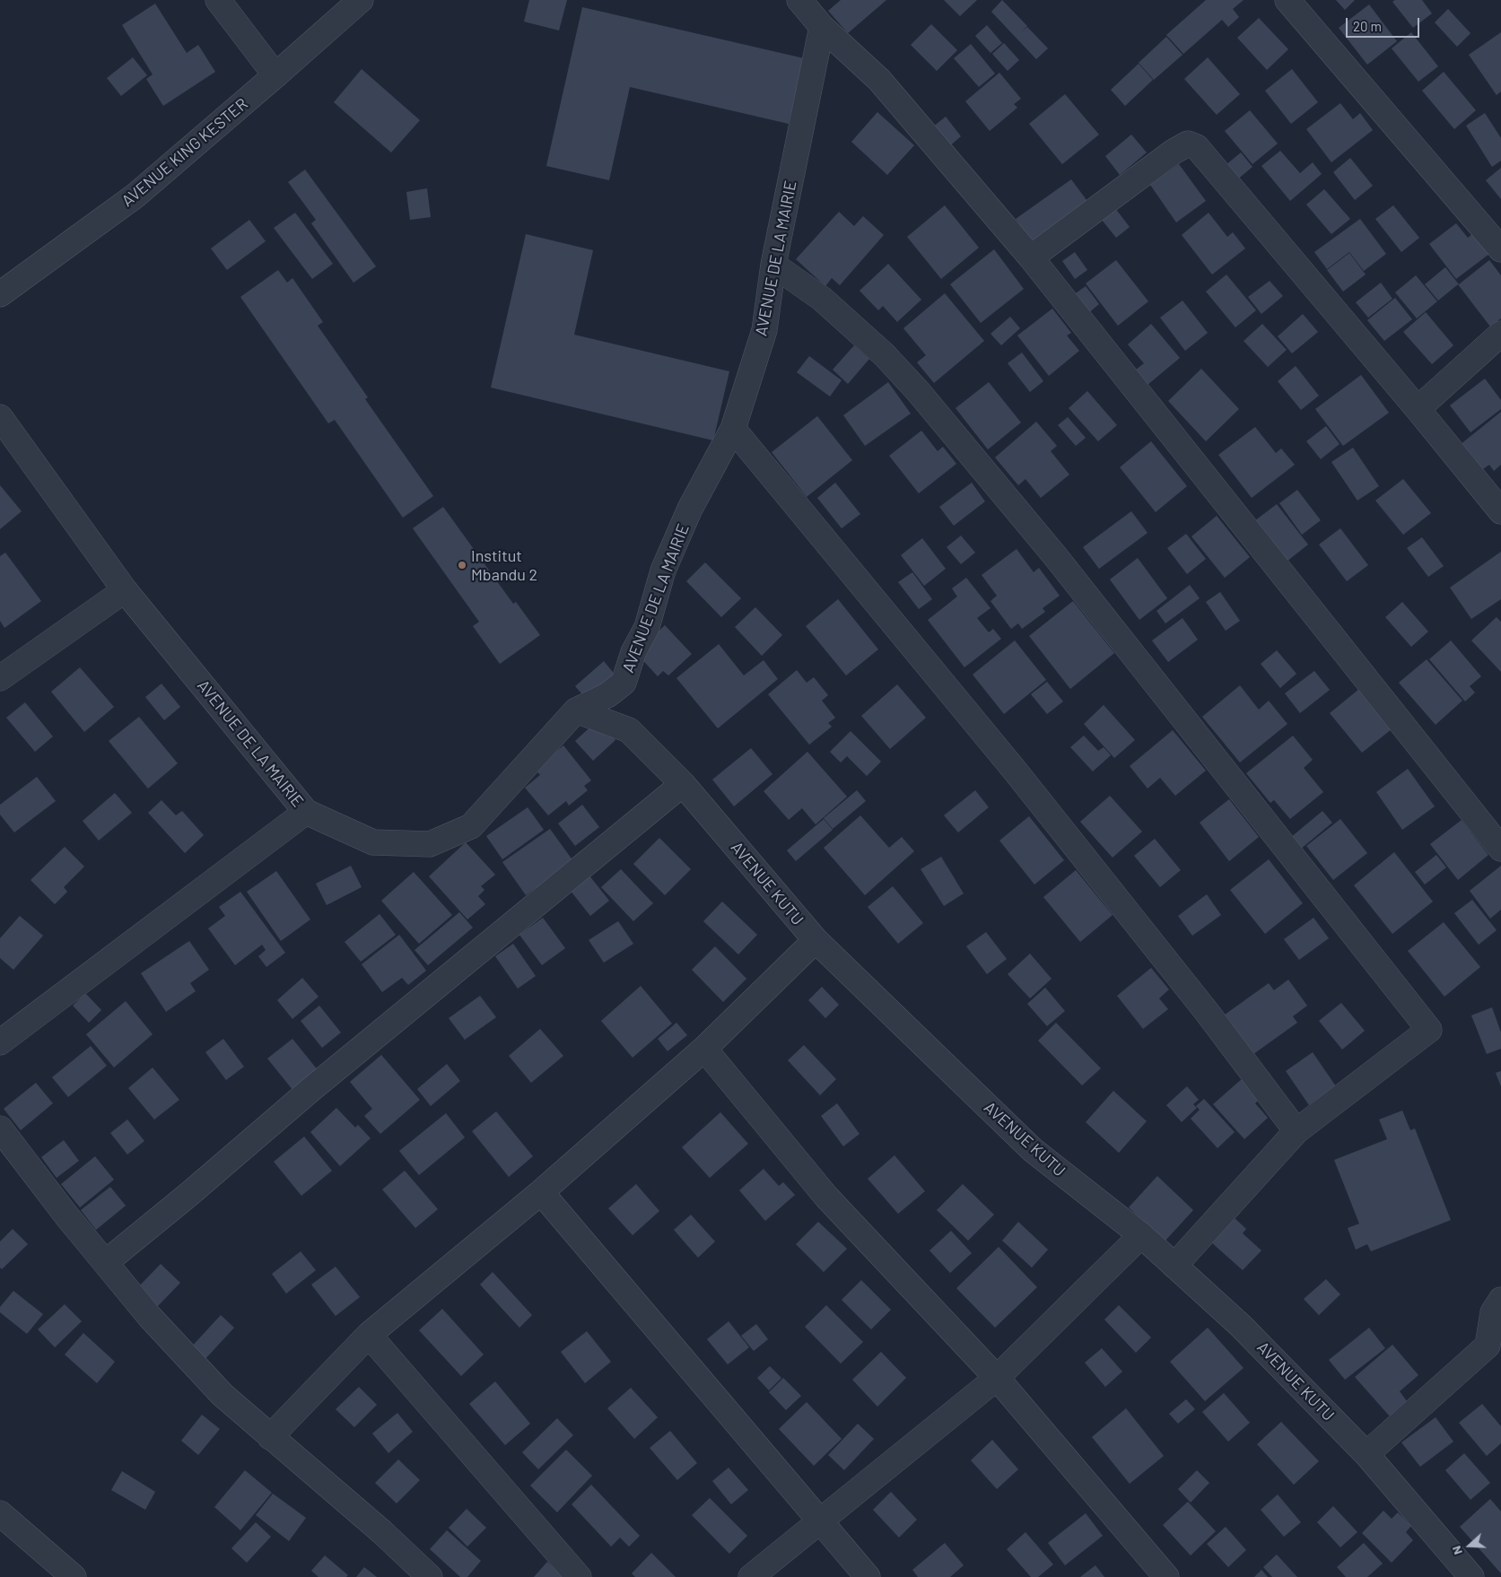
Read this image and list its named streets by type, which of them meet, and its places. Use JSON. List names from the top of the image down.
{
  "streets": {
    "street": ["AVENUE KING KESTER", "AVENUE DE LA MAIRIE", "AVENUE KUTU"]
  },
  "crossings": [
    ["AVENUE DE LA MAIRIE", "AVENUE KUTU"]
  ],
  "places": ["Institut Mbandu 2"],
  "scale_bar": "20 m",
  "north": "left"
}
